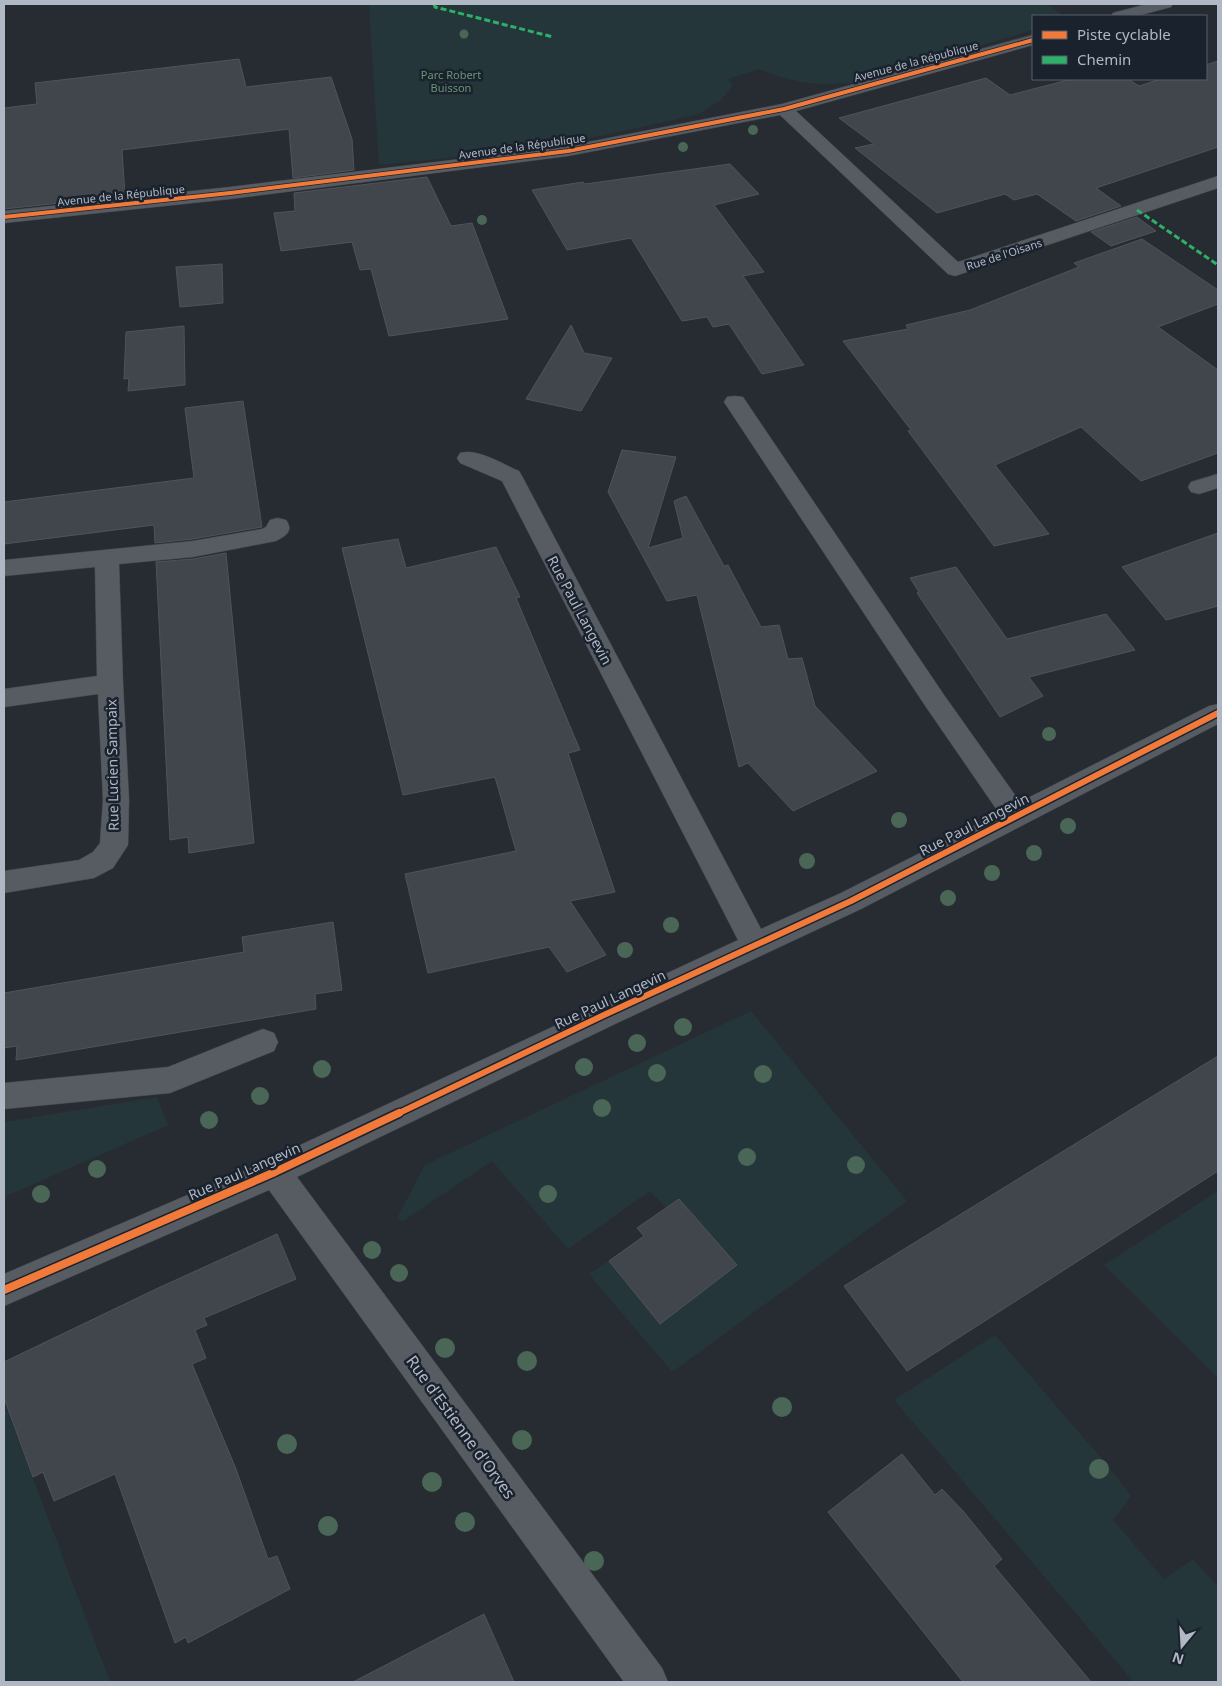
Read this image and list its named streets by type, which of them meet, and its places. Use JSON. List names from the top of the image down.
{
  "streets": {
    "street": [
      "Avenue de la République",
      "Rue de l'Oisans",
      "Rue Paul Langevin",
      "Rue Lucien Sampaix",
      "Rue d'Estienne d'Orves"
    ]
  },
  "crossings": [
    ["Avenue de la République", "Rue de l'Oisans"],
    ["Rue Paul Langevin", "Rue d'Estienne d'Orves"]
  ],
  "parks": ["Parc Robert Buisson"],
  "legend": ["Piste cyclable", "Chemin"],
  "north": "bottom"
}
